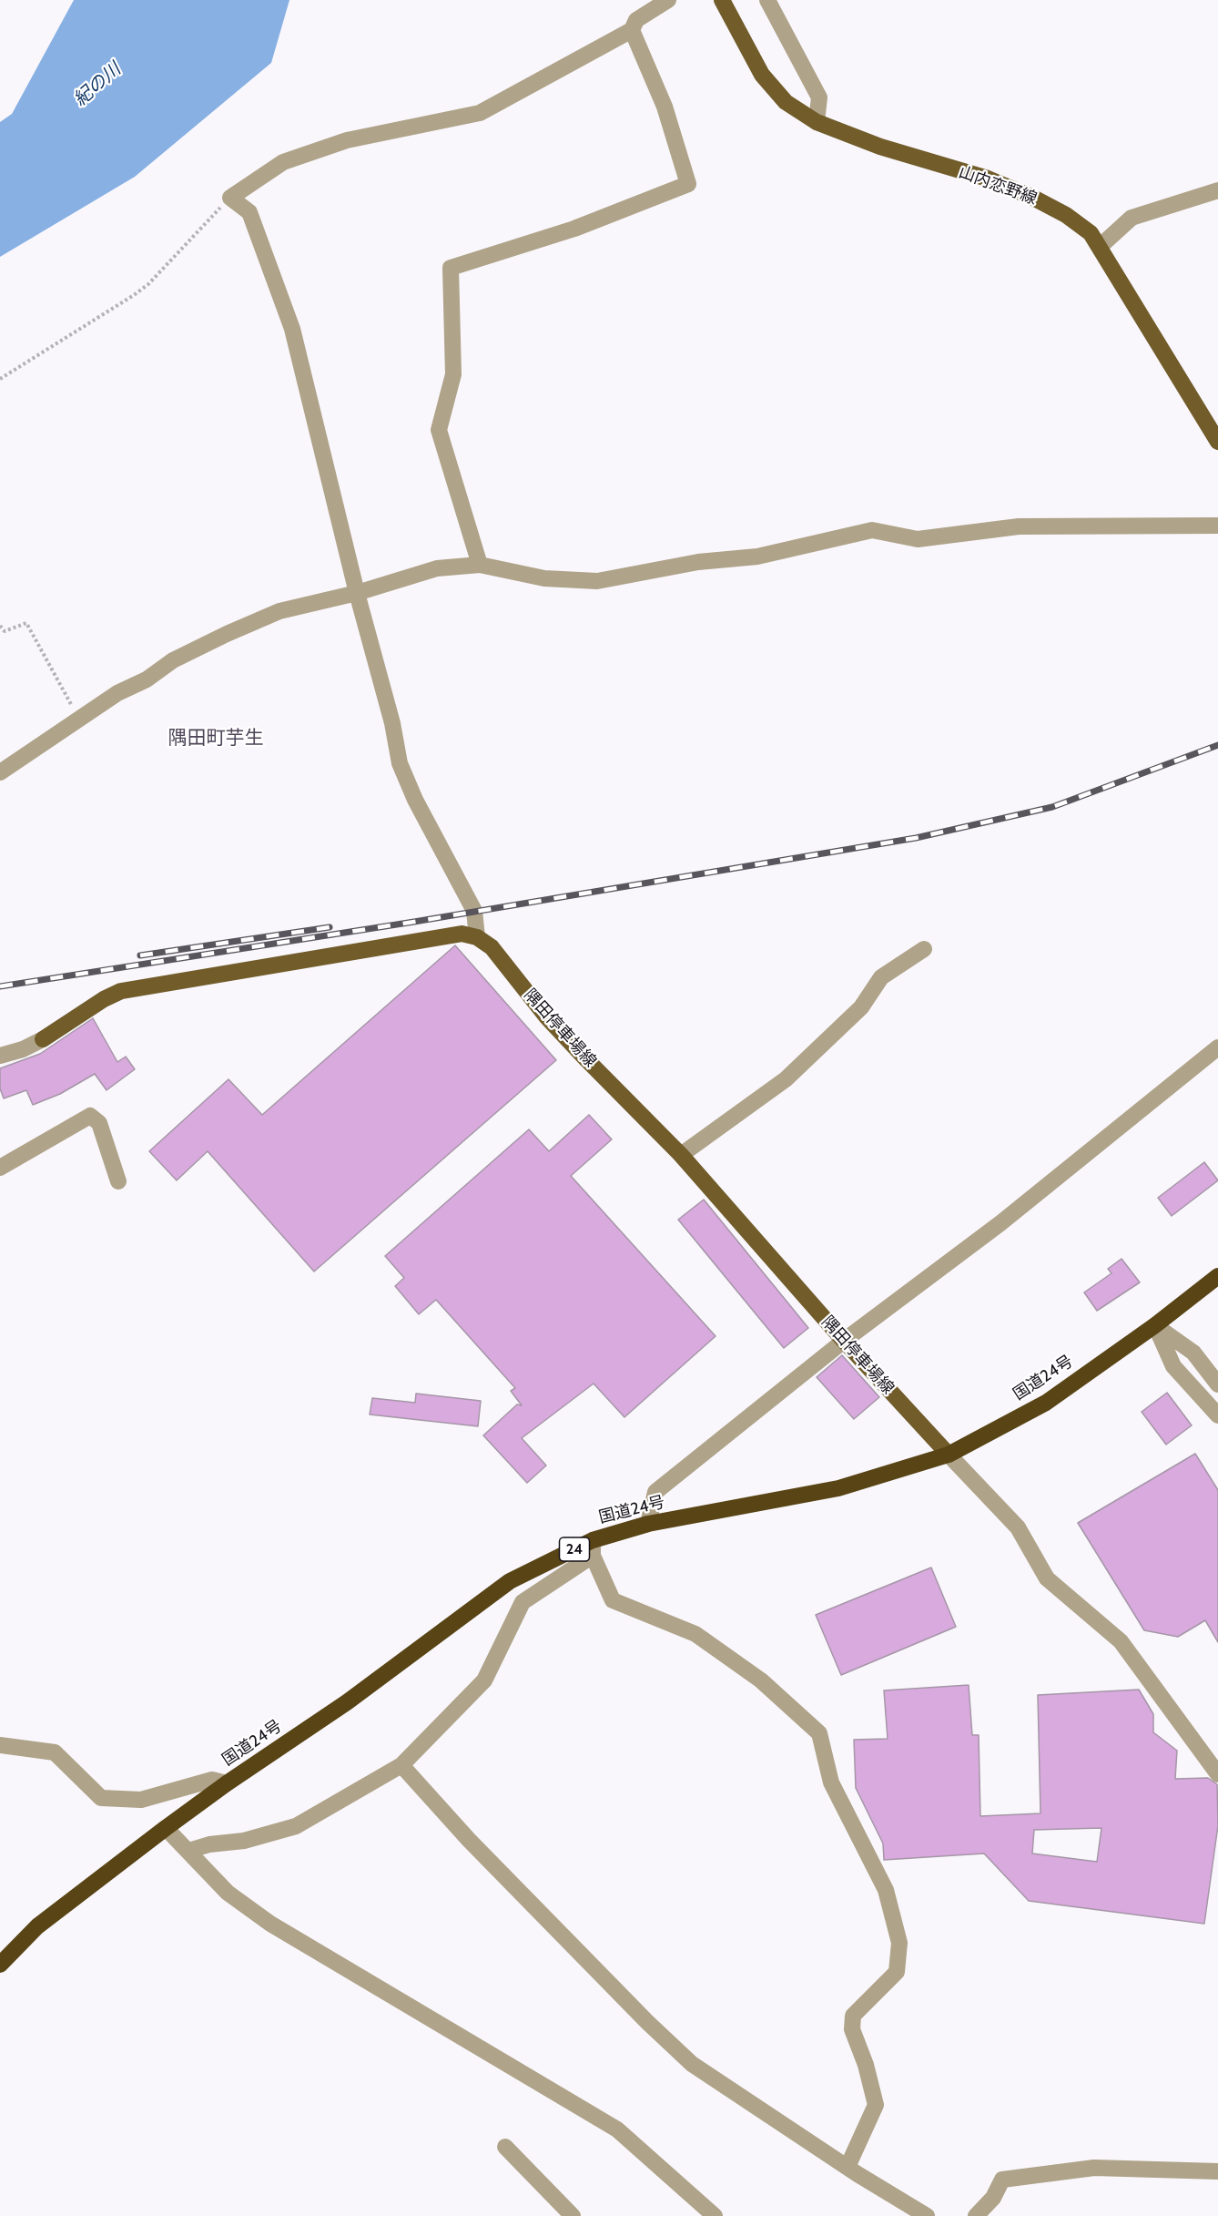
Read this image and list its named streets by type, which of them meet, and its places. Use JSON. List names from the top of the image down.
{
  "streets": {
    "highway": ["国道24号", "24"],
    "main road": ["山内恋野線", "隅田停車場線"]
  },
  "crossings": [
    ["隅田停車場線", "国道24号"]
  ],
  "districts": ["隅田町芋生"],
  "water": ["紀の川"]
}
